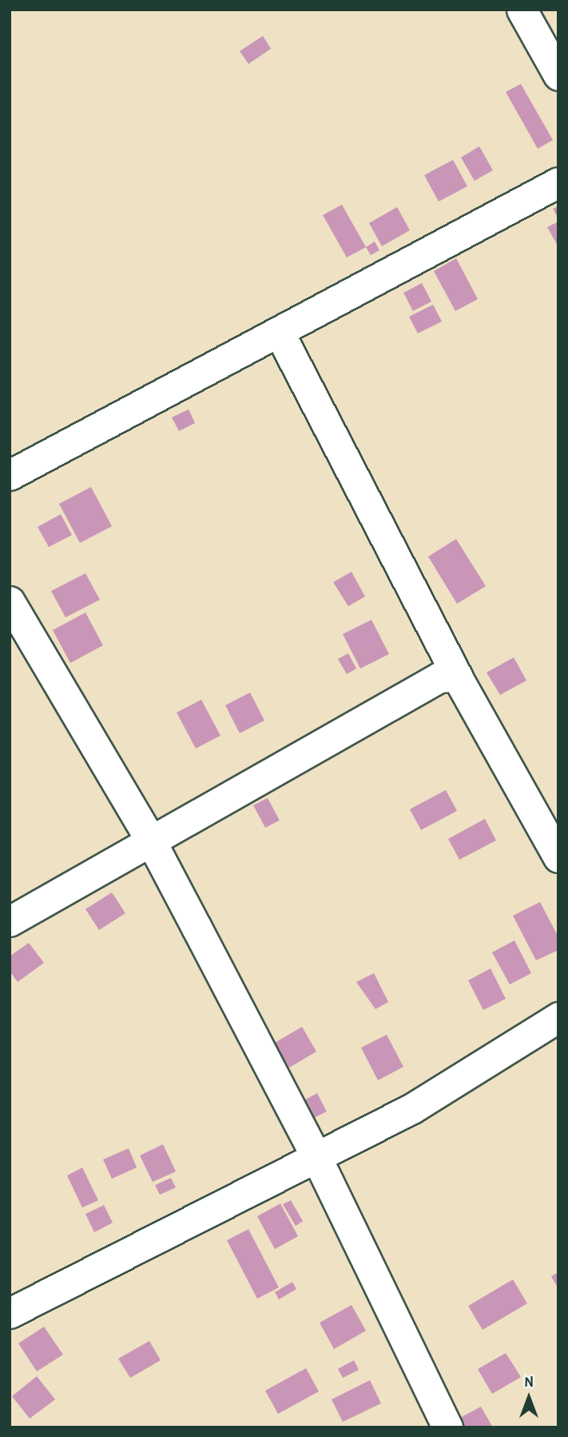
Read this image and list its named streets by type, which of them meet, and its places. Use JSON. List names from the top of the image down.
{
  "north": "top"
}
